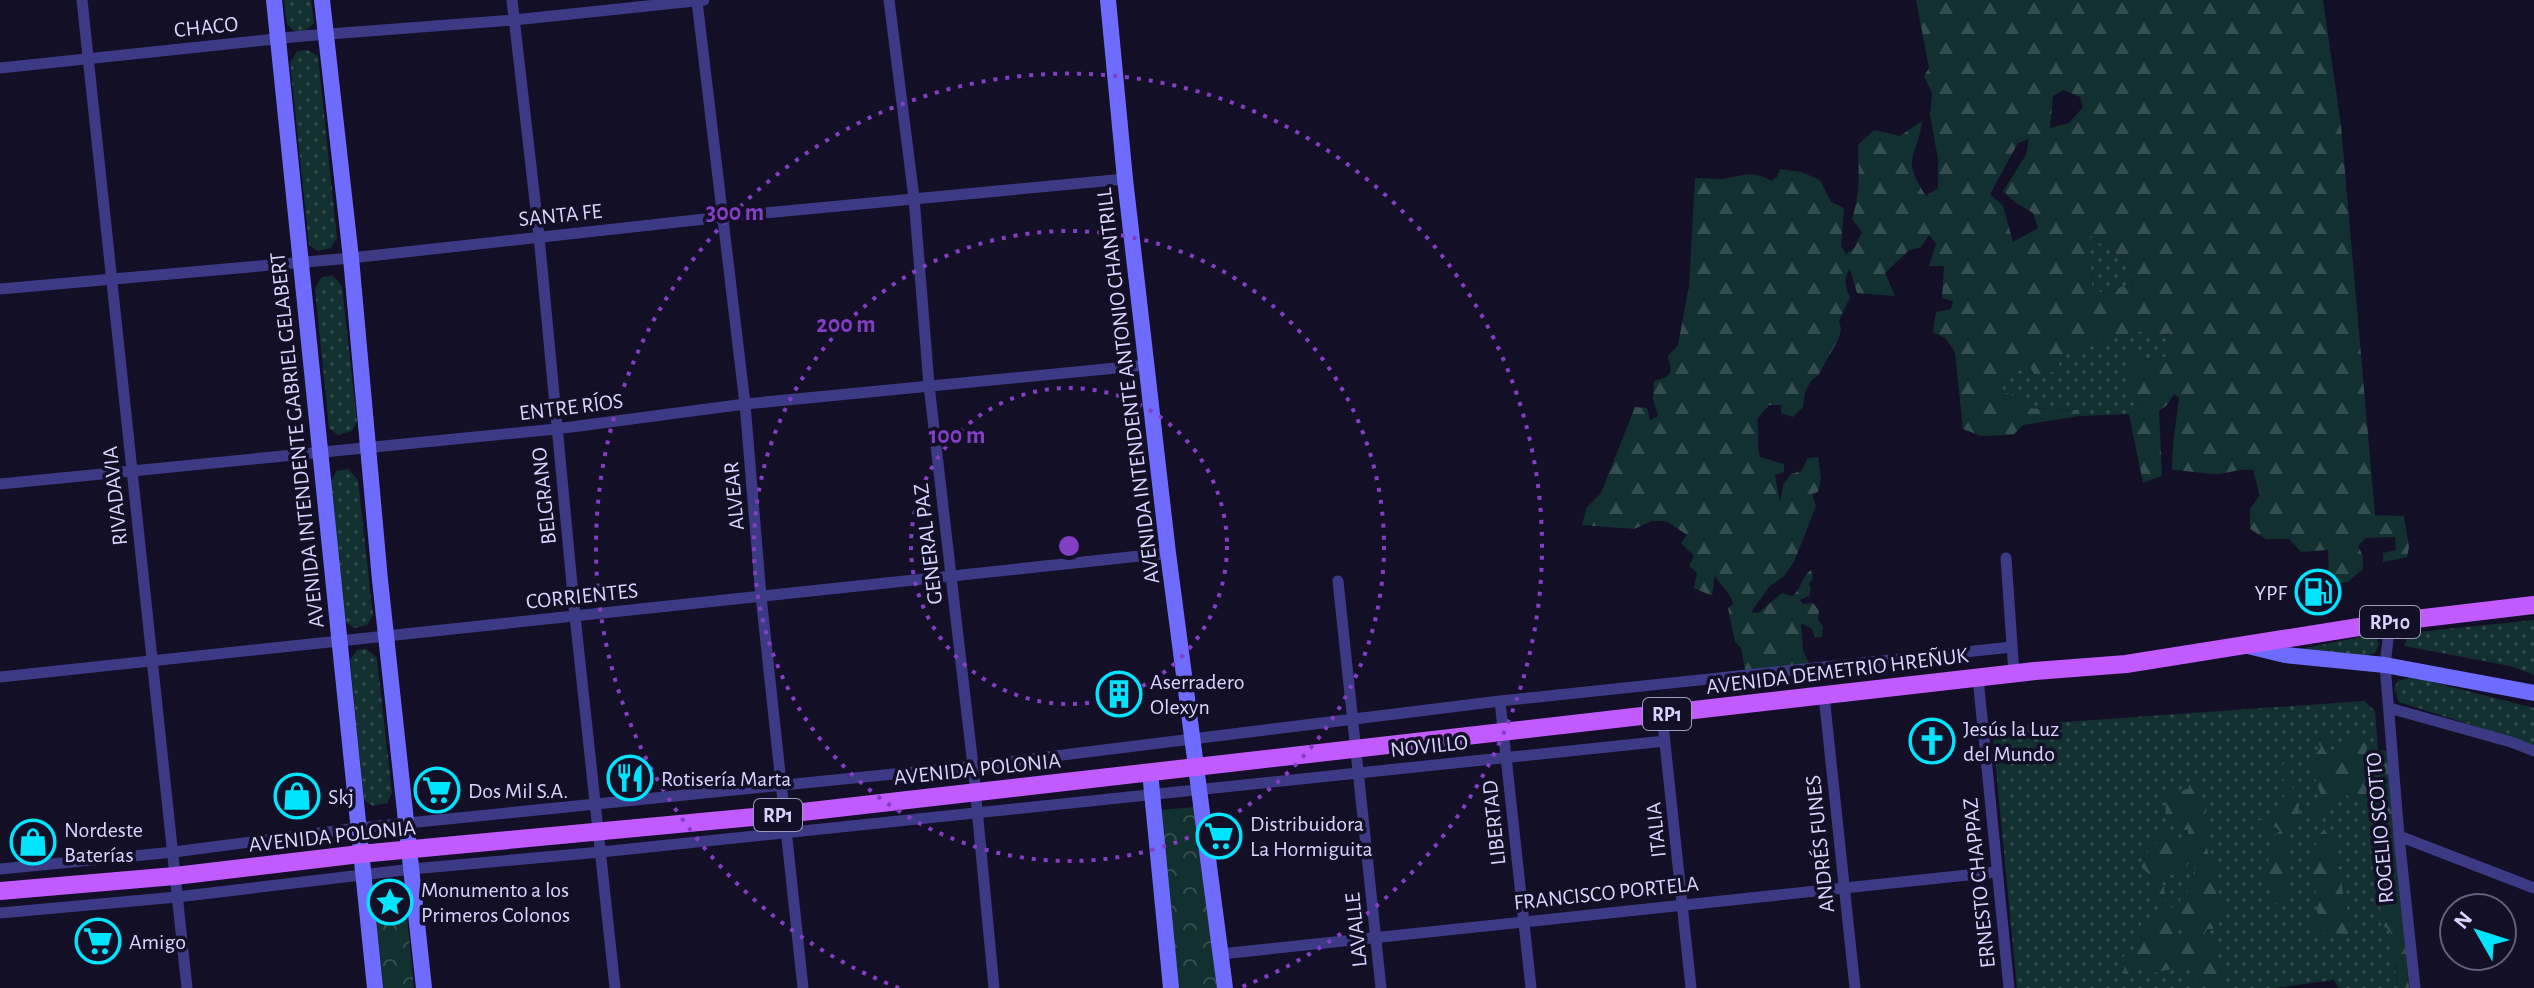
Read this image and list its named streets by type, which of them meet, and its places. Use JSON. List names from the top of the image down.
{
  "streets": {
    "main road": [
      "AVENIDA INTENDENTE ANTONIO CHANTRILL",
      "AVENIDA INTENDENTE GABRIEL GELABERT",
      "RP10",
      "AVENIDA DEMETRIO HREÑUK",
      "RP1",
      "AVENIDA POLONIA"
    ],
    "street": [
      "CHACO",
      "SANTA FE",
      "ENTRE RÍOS",
      "RIVADAVIA",
      "BELGRANO",
      "ALVEAR",
      "GENERAL PAZ",
      "CORRIENTES",
      "NOVILLO",
      "LIBERTAD",
      "ROGELIO SCOTTO",
      "ITALIA",
      "ANDRÉS FUNES",
      "ERNESTO CHAPPAZ",
      "FRANCISCO PORTELA",
      "LAVALLE"
    ]
  },
  "crossings": [
    ["CHACO", "AVENIDA INTENDENTE GABRIEL GELABERT"],
    ["CHACO", "RIVADAVIA"],
    ["CHACO", "BELGRANO"],
    ["CHACO", "ALVEAR"],
    ["SANTA FE", "AVENIDA INTENDENTE ANTONIO CHANTRILL"],
    ["SANTA FE", "AVENIDA INTENDENTE GABRIEL GELABERT"],
    ["SANTA FE", "RIVADAVIA"],
    ["SANTA FE", "BELGRANO"],
    ["SANTA FE", "ALVEAR"],
    ["SANTA FE", "GENERAL PAZ"],
    ["AVENIDA INTENDENTE ANTONIO CHANTRILL", "ENTRE RÍOS"],
    ["AVENIDA INTENDENTE ANTONIO CHANTRILL", "CORRIENTES"],
    ["AVENIDA INTENDENTE ANTONIO CHANTRILL", "AVENIDA DEMETRIO HREÑUK"],
    ["AVENIDA INTENDENTE ANTONIO CHANTRILL", "NOVILLO"],
    ["AVENIDA INTENDENTE ANTONIO CHANTRILL", "AVENIDA POLONIA"],
    ["AVENIDA INTENDENTE ANTONIO CHANTRILL", "FRANCISCO PORTELA"],
    ["ENTRE RÍOS", "AVENIDA INTENDENTE GABRIEL GELABERT"],
    ["ENTRE RÍOS", "RIVADAVIA"],
    ["ENTRE RÍOS", "BELGRANO"],
    ["ENTRE RÍOS", "ALVEAR"],
    ["ENTRE RÍOS", "GENERAL PAZ"],
    ["AVENIDA INTENDENTE GABRIEL GELABERT", "CORRIENTES"],
    ["AVENIDA INTENDENTE GABRIEL GELABERT", "AVENIDA POLONIA"],
    ["RIVADAVIA", "CORRIENTES"],
    ["RIVADAVIA", "AVENIDA POLONIA"],
    ["BELGRANO", "CORRIENTES"],
    ["BELGRANO", "AVENIDA POLONIA"],
    ["ALVEAR", "CORRIENTES"],
    ["ALVEAR", "AVENIDA POLONIA"],
    ["GENERAL PAZ", "CORRIENTES"],
    ["GENERAL PAZ", "AVENIDA POLONIA"],
    ["RP10", "AVENIDA DEMETRIO HREÑUK"],
    ["RP10", "RP1"],
    ["RP10", "ROGELIO SCOTTO"],
    ["AVENIDA DEMETRIO HREÑUK", "RP1"],
    ["AVENIDA DEMETRIO HREÑUK", "AVENIDA POLONIA"],
    ["AVENIDA DEMETRIO HREÑUK", "LIBERTAD"],
    ["AVENIDA DEMETRIO HREÑUK", "ITALIA"],
    ["AVENIDA DEMETRIO HREÑUK", "ANDRÉS FUNES"],
    ["AVENIDA DEMETRIO HREÑUK", "ERNESTO CHAPPAZ"],
    ["AVENIDA DEMETRIO HREÑUK", "LAVALLE"],
    ["RP1", "ROGELIO SCOTTO"],
    ["NOVILLO", "AVENIDA POLONIA"],
    ["NOVILLO", "LIBERTAD"],
    ["NOVILLO", "ITALIA"],
    ["NOVILLO", "LAVALLE"],
    ["LIBERTAD", "FRANCISCO PORTELA"],
    ["ITALIA", "FRANCISCO PORTELA"],
    ["ANDRÉS FUNES", "FRANCISCO PORTELA"],
    ["ERNESTO CHAPPAZ", "FRANCISCO PORTELA"],
    ["FRANCISCO PORTELA", "LAVALLE"]
  ],
  "places": {
    "fuel station": ["YPF"],
    "building": ["Aserradero Olexyn"],
    "church": ["Jesús la Luz del Mundo"],
    "restaurant": ["Rotisería Marta"],
    "supermarket": ["Dos Mil S.A.", "Distribuidora La Hormiguita", "Amigo"],
    "shop": ["Skj", "Nordeste Baterías"],
    "place": ["Monumento a los Primeros Colonos"]
  },
  "north": "top left",
  "rings": ["300 m", "200 m", "100 m"]
}
